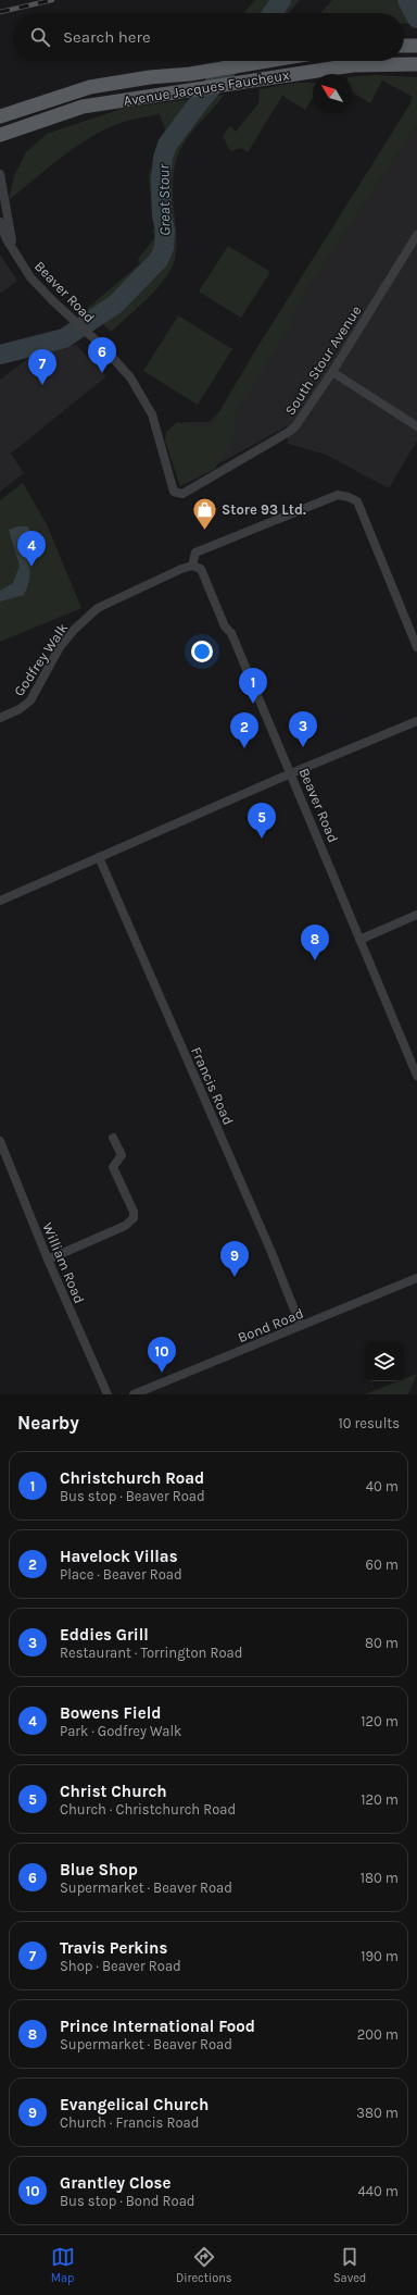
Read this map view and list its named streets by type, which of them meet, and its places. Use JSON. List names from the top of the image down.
{
  "streets": {
    "main road": ["Avenue Jacques Faucheux"],
    "street": [
      "Beaver Road",
      "South Stour Avenue",
      "Godfrey Walk",
      "Francis Road",
      "William Road",
      "Bond Road"
    ]
  },
  "crossings": [
    ["Beaver Road", "South Stour Avenue"],
    ["Beaver Road", "Godfrey Walk"],
    ["Francis Road", "Bond Road"]
  ],
  "water": ["Great Stour"],
  "places": {
    "shop": ["Store 93 Ltd."]
  },
  "north": "top left",
  "page": {
    "search": "Search here",
    "pins": [
      "6",
      "7",
      "4",
      "1",
      "3",
      "2",
      "5",
      "8",
      "9",
      "10"
    ],
    "heading": ["Nearby", "10 results"],
    "list": [
      {
        "mark": "1",
        "name": "Christchurch Road",
        "note": "Bus stop · Beaver Road",
        "value": "40 m"
      },
      {
        "mark": "2",
        "name": "Havelock Villas",
        "note": "Place · Beaver Road",
        "value": "60 m"
      },
      {
        "mark": "3",
        "name": "Eddies Grill",
        "note": "Restaurant · Torrington Road",
        "value": "80 m"
      },
      {
        "mark": "4",
        "name": "Bowens Field",
        "note": "Park · Godfrey Walk",
        "value": "120 m"
      },
      {
        "mark": "5",
        "name": "Christ Church",
        "note": "Church · Christchurch Road",
        "value": "120 m"
      },
      {
        "mark": "6",
        "name": "Blue Shop",
        "note": "Supermarket · Beaver Road",
        "value": "180 m"
      },
      {
        "mark": "7",
        "name": "Travis Perkins",
        "note": "Shop · Beaver Road",
        "value": "190 m"
      },
      {
        "mark": "8",
        "name": "Prince International Food",
        "note": "Supermarket · Beaver Road",
        "value": "200 m"
      },
      {
        "mark": "9",
        "name": "Evangelical Church",
        "note": "Church · Francis Road",
        "value": "380 m"
      },
      {
        "mark": "10",
        "name": "Grantley Close",
        "note": "Bus stop · Bond Road",
        "value": "440 m"
      }
    ],
    "nav": ["Map", "Directions", "Saved"]
  }
}
